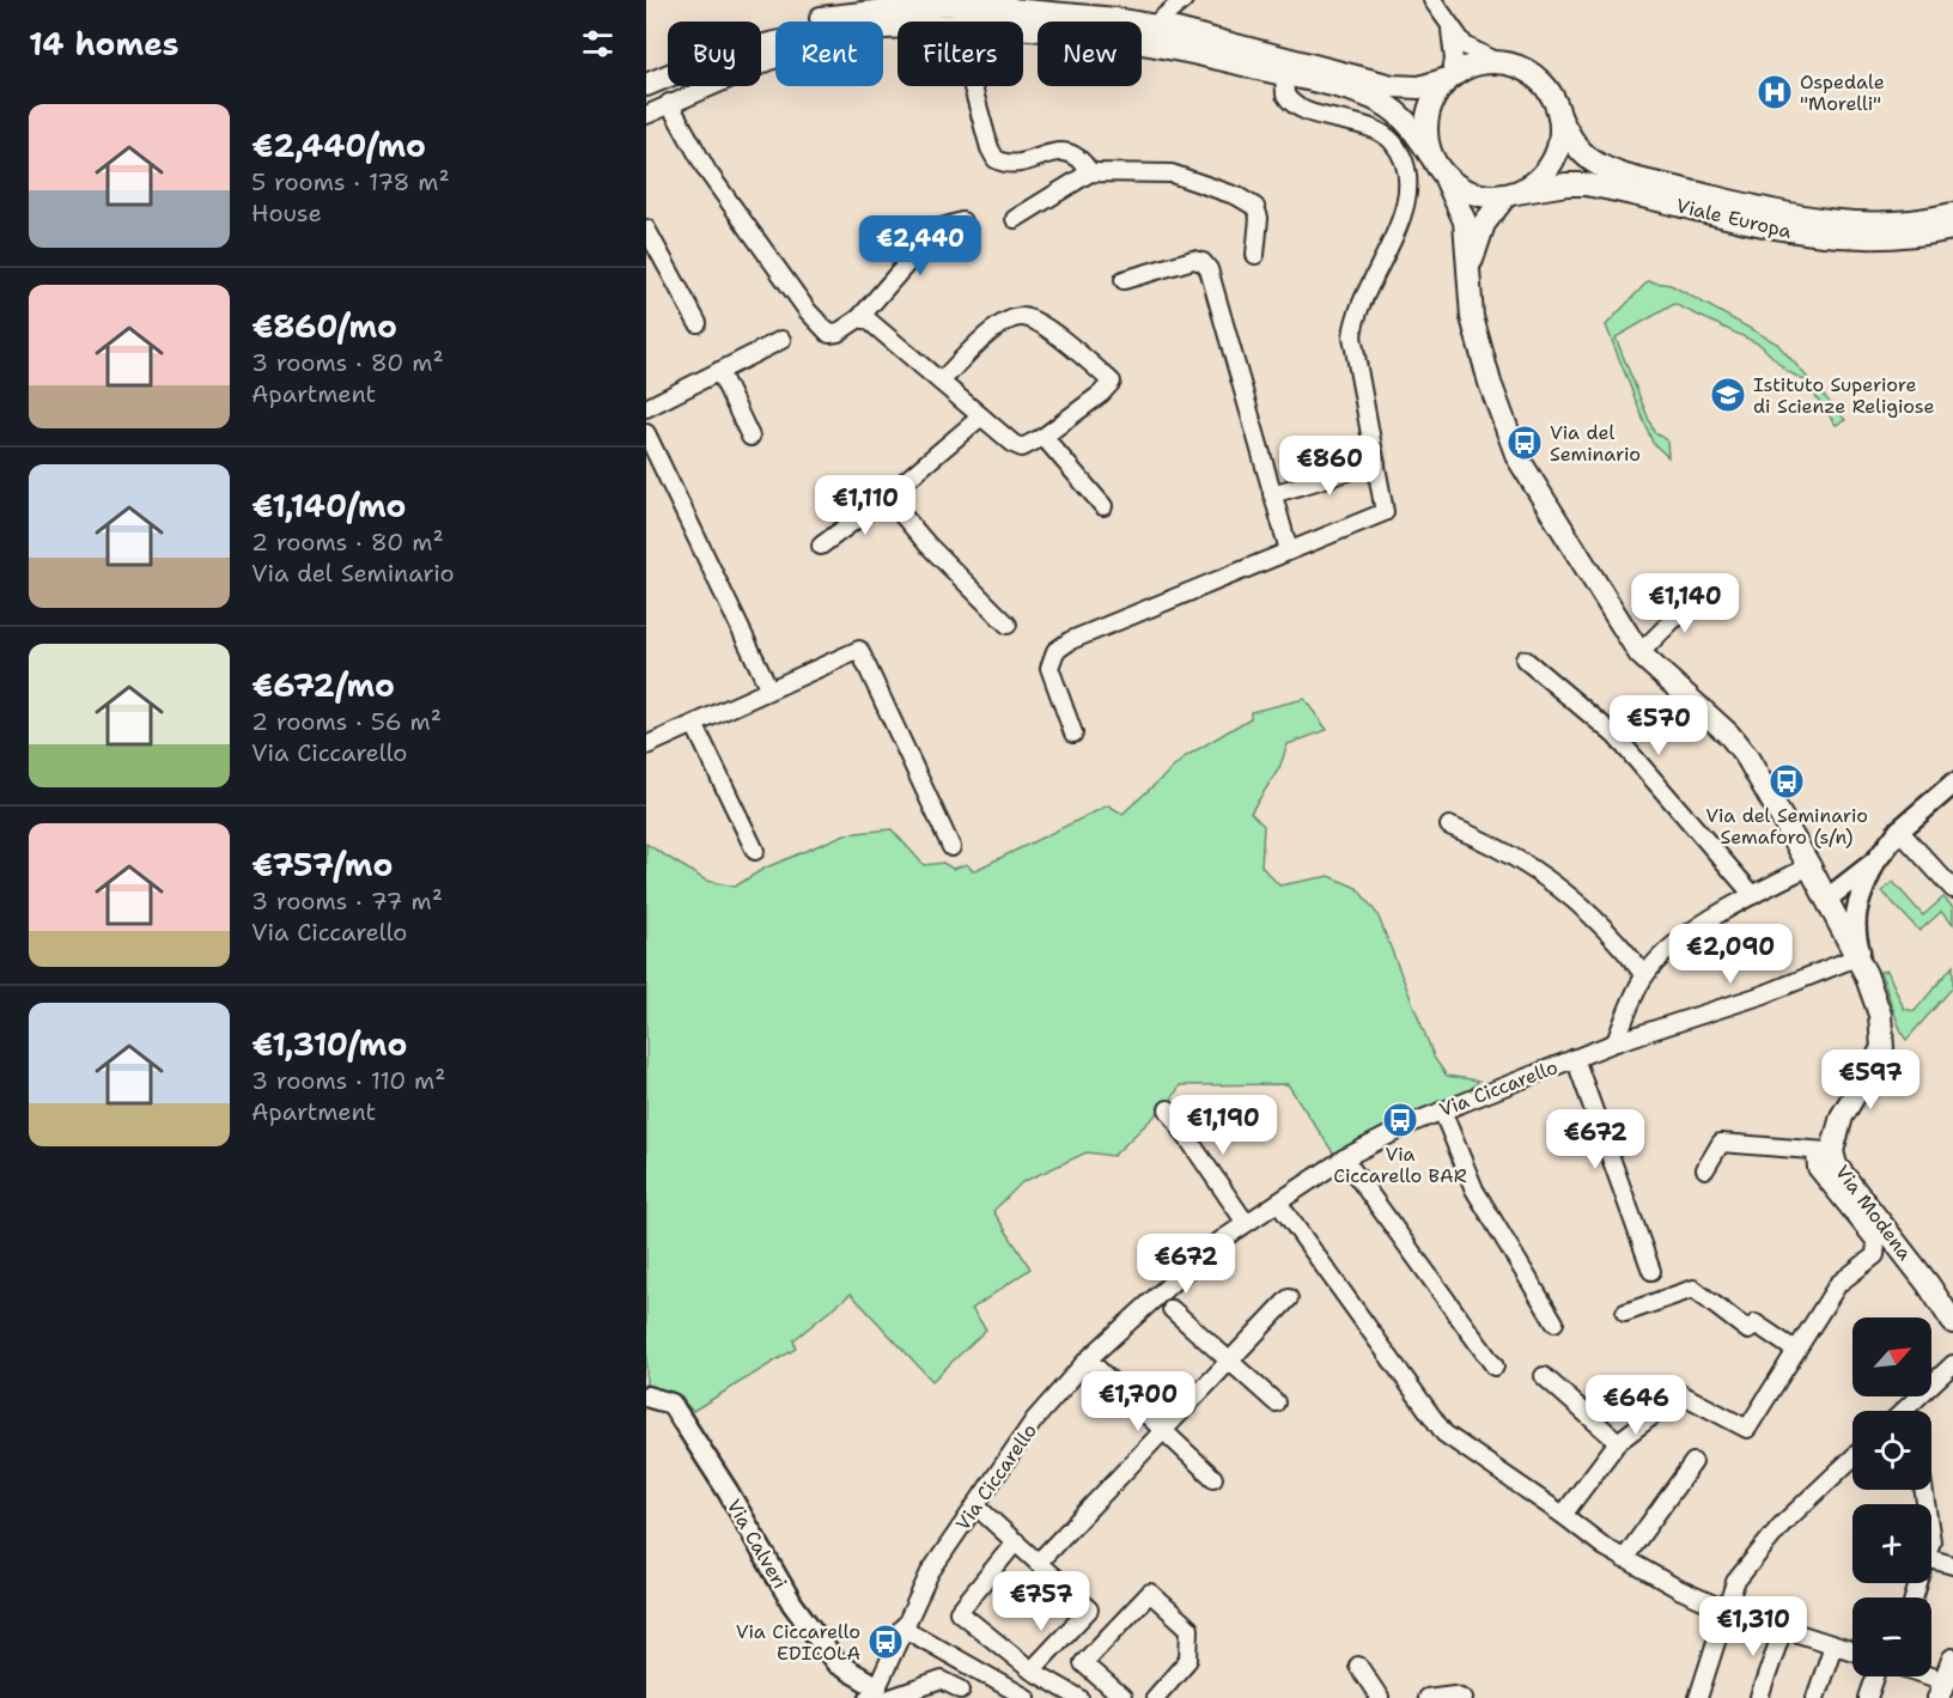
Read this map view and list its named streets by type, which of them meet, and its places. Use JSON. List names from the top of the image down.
{
  "streets": {
    "main road": ["Viale Europa", "Via Modena"],
    "street": ["Via Ciccarello", "Via Calveri"]
  },
  "crossings": [
    ["Via Ciccarello", "Via Modena"],
    ["Via Ciccarello", "Via Calveri"]
  ],
  "places": {
    "hospital": ["Ospedale \"Morelli\""],
    "school or university": ["Istituto Superiore di Scienze Religiose"],
    "bus stop": [
      "Via del Seminario",
      "Via del Seminario Semaforo (s/n)",
      "Via Ciccarello BAR",
      "Via Ciccarello EDICOLA"
    ]
  },
  "north": "top right",
  "page": {
    "heading": "14 homes",
    "chip": [
      "Buy",
      "Rent",
      "Filters",
      "New"
    ],
    "list": [
      {
        "name": "€2,440/mo",
        "note": "5 rooms · 178 m² · House"
      },
      {
        "name": "€860/mo",
        "note": "3 rooms · 80 m² · Apartment"
      },
      {
        "name": "€1,140/mo",
        "note": "2 rooms · 80 m² · Via del Seminario"
      },
      {
        "name": "€672/mo",
        "note": "2 rooms · 56 m² · Via Ciccarello"
      },
      {
        "name": "€757/mo",
        "note": "3 rooms · 77 m² · Via Ciccarello"
      },
      {
        "name": "€1,310/mo",
        "note": "3 rooms · 110 m² · Apartment"
      }
    ],
    "price": [
      "€2,440",
      "€860",
      "€1,110",
      "€1,140",
      "€570",
      "€2,090",
      "€597",
      "€1,190",
      "€672",
      "€672",
      "€1,700",
      "€646",
      "€757",
      "€1,310"
    ],
    "map_buttons": ["+", "−"]
  }
}
